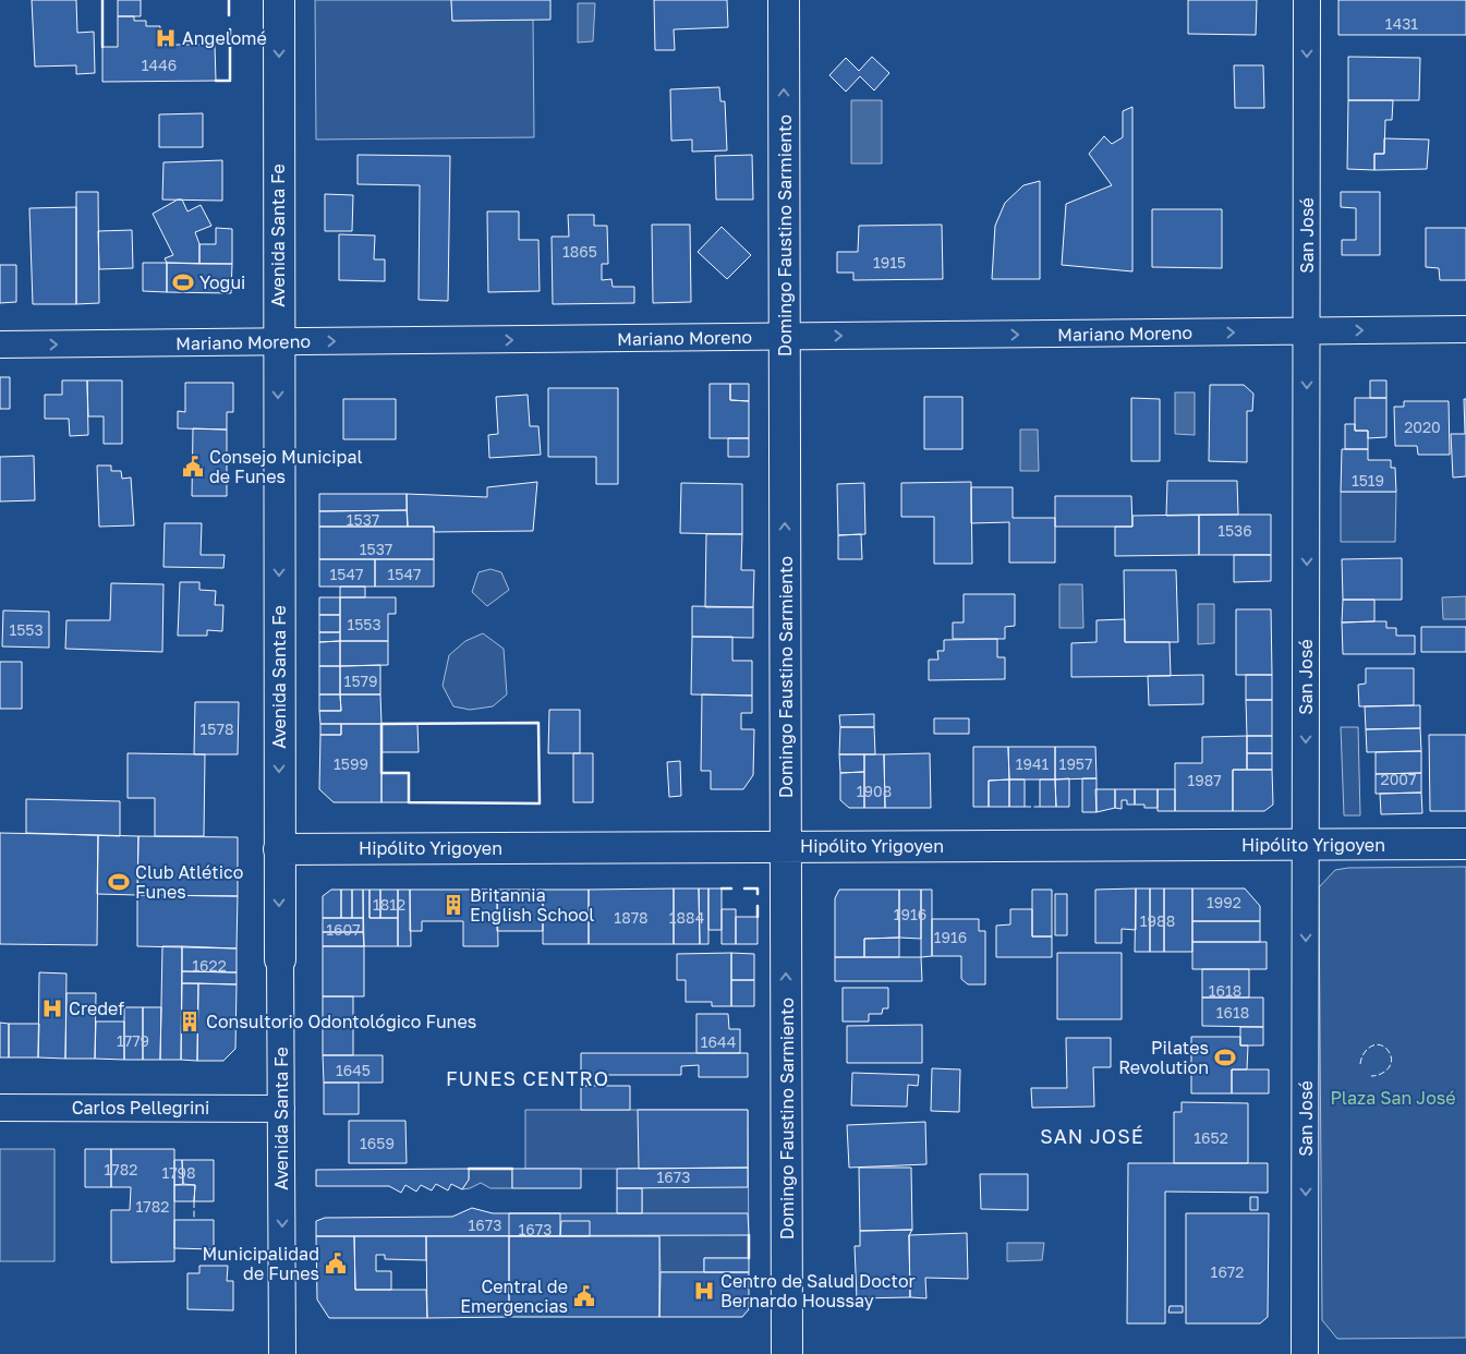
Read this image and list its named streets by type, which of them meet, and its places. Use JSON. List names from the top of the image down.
{
  "streets": {
    "main road": ["Avenida Santa Fe", "Domingo Faustino Sarmiento", "Hipólito Yrigoyen"],
    "street": ["San José", "Mariano Moreno", "Carlos Pellegrini"]
  },
  "crossings": [
    ["Avenida Santa Fe", "Mariano Moreno"],
    ["Avenida Santa Fe", "Hipólito Yrigoyen"],
    ["Avenida Santa Fe", "Carlos Pellegrini"],
    ["Domingo Faustino Sarmiento", "Mariano Moreno"],
    ["Domingo Faustino Sarmiento", "Hipólito Yrigoyen"],
    ["San José", "Mariano Moreno"],
    ["San José", "Hipólito Yrigoyen"]
  ],
  "one_way": [
    "Avenida Santa Fe",
    "Domingo Faustino Sarmiento",
    "San José",
    "Mariano Moreno"
  ],
  "districts": ["FUNES CENTRO", "SAN JOSÉ"],
  "parks": ["Plaza San José"],
  "places": {
    "hospital": ["Angelomé", "Credef", "Centro de Salud Doctor Bernardo Houssay"],
    "sports": ["Yogui", "Club Atlético Funes", "Pilates Revolution"],
    "public building": ["Consejo Municipal de Funes", "Municipalidad de Funes", "Central de Emergencias"],
    "building": ["Britannia English School", "Consultorio Odontológico Funes"]
  },
  "house_numbers": [
    "1431",
    "1446",
    "1865",
    "1915",
    "2020",
    "1519",
    "1537",
    "1536",
    "1537",
    "1547",
    "1547",
    "1553",
    "1553",
    "1579",
    "1578",
    "1599",
    "1941",
    "1957",
    "2007",
    "1987",
    "1908",
    "1992",
    "1812",
    "1916",
    "1878",
    "1884",
    "1988",
    "1607",
    "1916",
    "1622",
    "1618",
    "1618",
    "1779",
    "1644",
    "1645",
    "1652",
    "1659",
    "1782",
    "1798",
    "1673",
    "1782",
    "1673",
    "1673",
    "1672"
  ]
}
